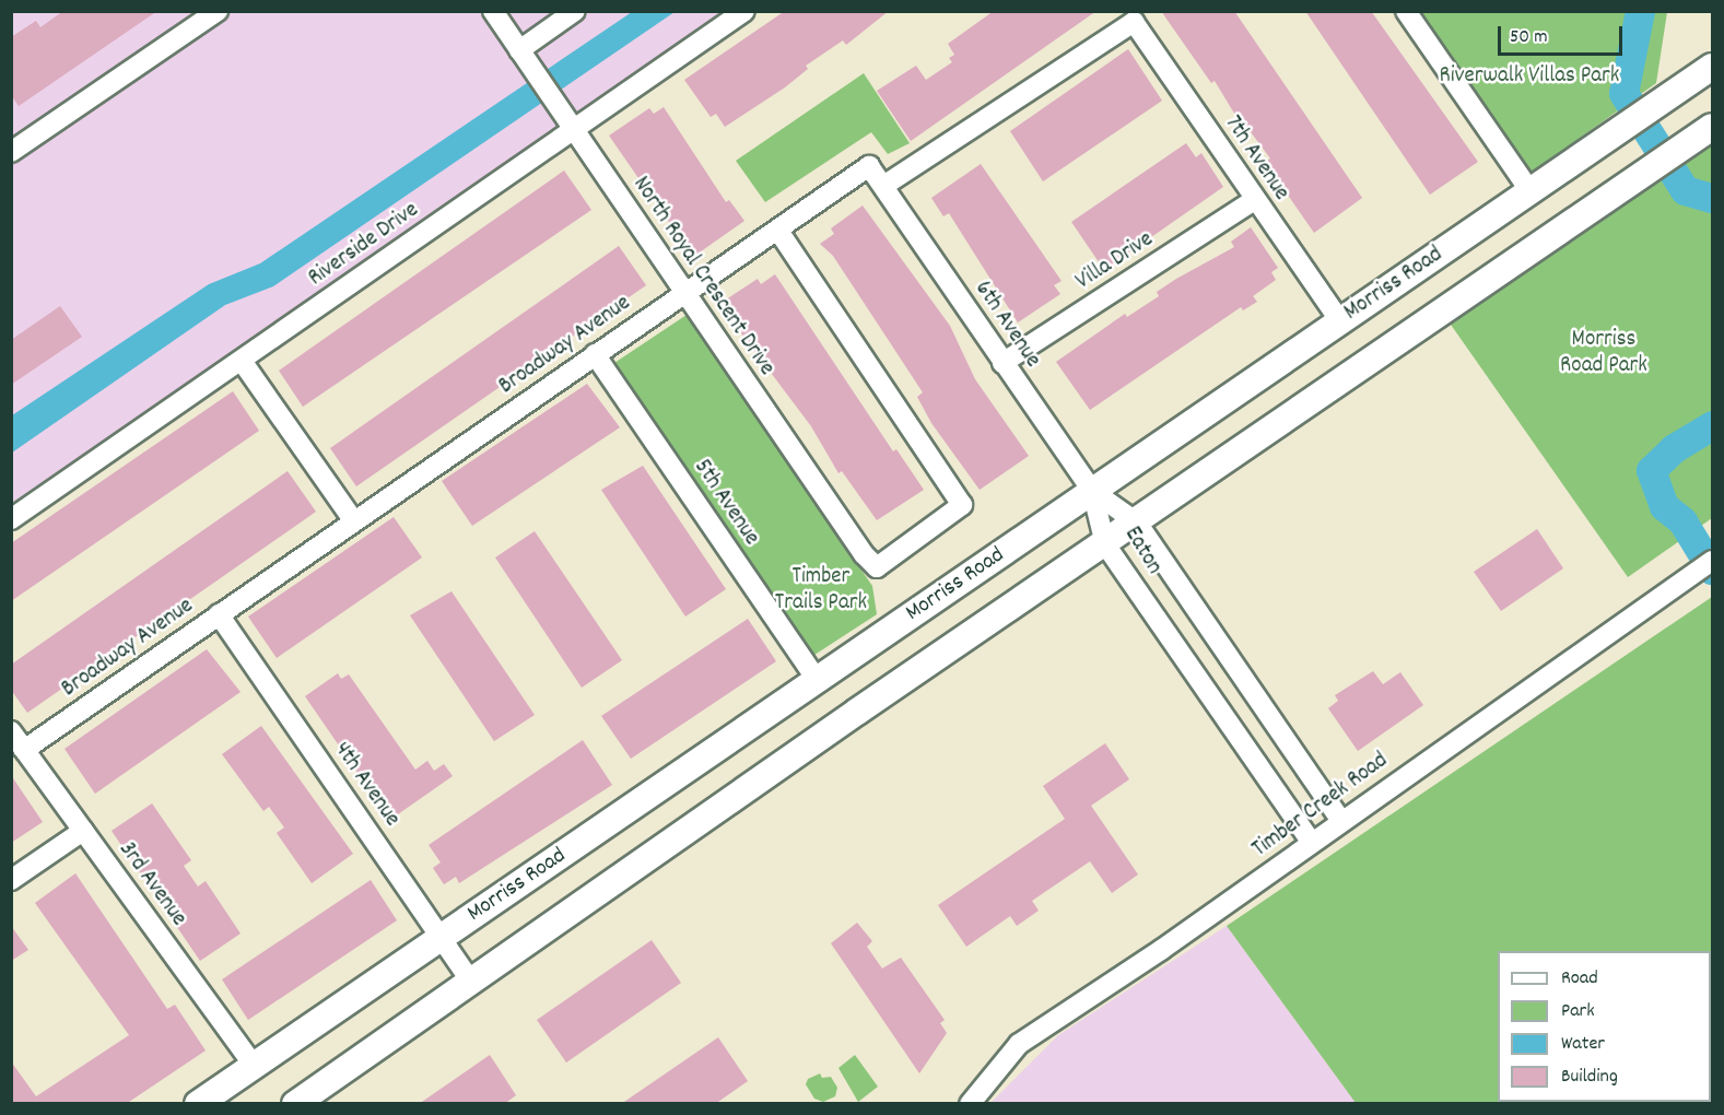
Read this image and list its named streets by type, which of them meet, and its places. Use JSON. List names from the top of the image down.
{
  "streets": {
    "main road": ["Morriss Road"],
    "street": [
      "7th Avenue",
      "Riverside Drive",
      "Villa Drive",
      "North Royal Crescent Drive",
      "6th Avenue",
      "Broadway Avenue",
      "5th Avenue",
      "Eaton",
      "4th Avenue",
      "Timber Creek Road",
      "3rd Avenue"
    ]
  },
  "crossings": [
    ["7th Avenue", "Villa Drive"],
    ["7th Avenue", "Morriss Road"],
    ["7th Avenue", "6th Avenue"],
    ["7th Avenue", "Broadway Avenue"],
    ["Riverside Drive", "North Royal Crescent Drive"],
    ["Villa Drive", "6th Avenue"],
    ["North Royal Crescent Drive", "Broadway Avenue"],
    ["Morriss Road", "6th Avenue"],
    ["Morriss Road", "5th Avenue"],
    ["Morriss Road", "Eaton"],
    ["Morriss Road", "4th Avenue"],
    ["Morriss Road", "3rd Avenue"],
    ["6th Avenue", "Broadway Avenue"],
    ["6th Avenue", "Eaton"],
    ["Broadway Avenue", "5th Avenue"],
    ["Broadway Avenue", "4th Avenue"],
    ["Broadway Avenue", "3rd Avenue"],
    ["Eaton", "Timber Creek Road"]
  ],
  "parks": ["Riverwalk Villas Park", "Morriss Road Park", "Timber Trails Park"],
  "legend": [
    "Road",
    "Park",
    "Water",
    "Building"
  ],
  "scale_bar": "50 m"
}
